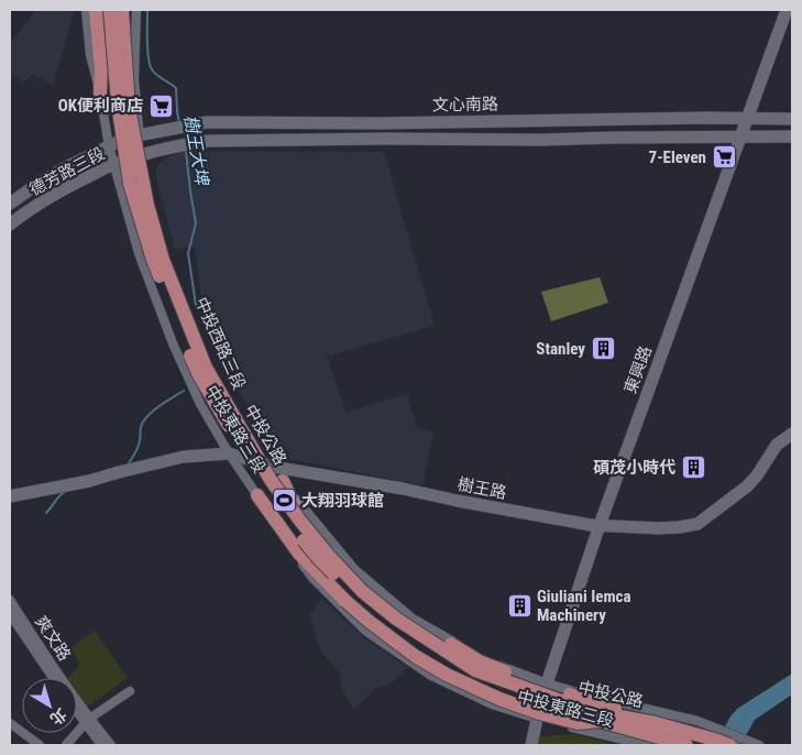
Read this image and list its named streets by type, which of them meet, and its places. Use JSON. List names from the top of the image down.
{
  "streets": {
    "main road": ["中投公路"],
    "street": [
      "文心南路",
      "德芳路三段",
      "中投西路三段",
      "東興路",
      "中投東路三段",
      "樹王路",
      "爽文路"
    ]
  },
  "crossings": [
    ["文心南路", "德芳路三段"],
    ["文心南路", "中投西路三段"],
    ["文心南路", "東興路"],
    ["德芳路三段", "中投西路三段"],
    ["德芳路三段", "中投東路三段"],
    ["中投西路三段", "東興路"],
    ["中投西路三段", "樹王路"],
    ["東興路", "中投東路三段"],
    ["東興路", "樹王路"],
    ["中投東路三段", "樹王路"]
  ],
  "water": ["樹王大埤"],
  "places": {
    "supermarket": ["OK便利商店", "7-Eleven"],
    "building": ["Stanley", "碩茂小時代", "Giuliani Iemca Machinery"],
    "sports": ["大翔羽球館"]
  },
  "north": "bottom right"
}
